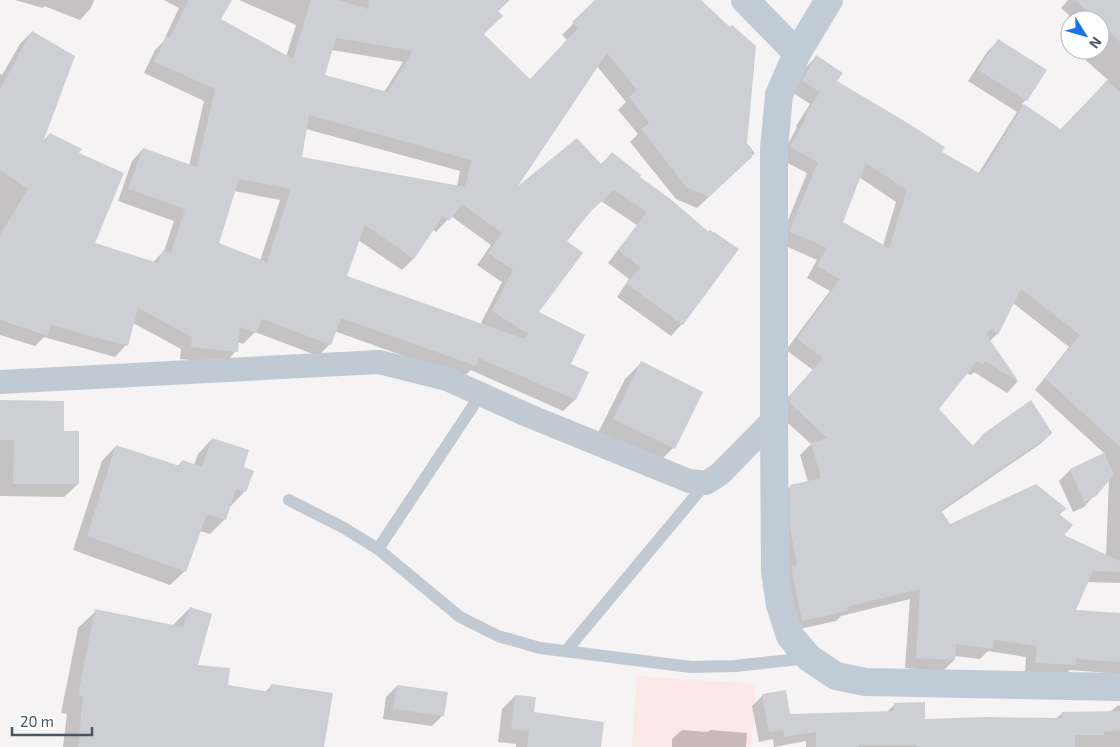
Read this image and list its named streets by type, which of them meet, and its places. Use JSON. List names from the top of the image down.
{
  "scale_bar": "20 m",
  "north": "bottom right"
}
